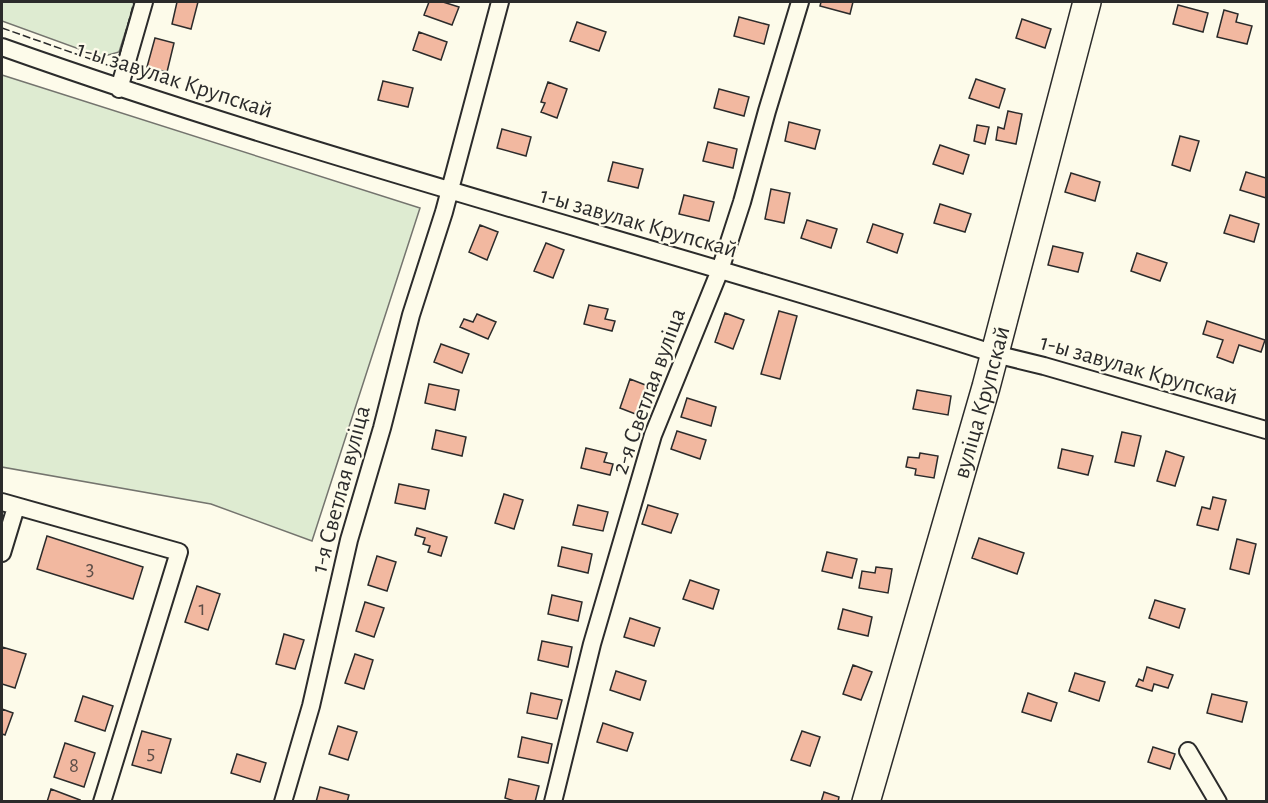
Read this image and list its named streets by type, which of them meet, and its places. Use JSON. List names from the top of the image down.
{
  "streets": {
    "main road": ["вуліца Крупскай"],
    "street": ["1-ы завулак Крупскай", "2-я Светлая вуліца", "1-я Светлая вуліца"]
  },
  "crossings": [
    ["1-ы завулак Крупскай", "2-я Светлая вуліца"],
    ["1-ы завулак Крупскай", "вуліца Крупскай"],
    ["1-ы завулак Крупскай", "1-я Светлая вуліца"]
  ],
  "house_numbers": [
    "3",
    "1",
    "5",
    "8"
  ]
}
